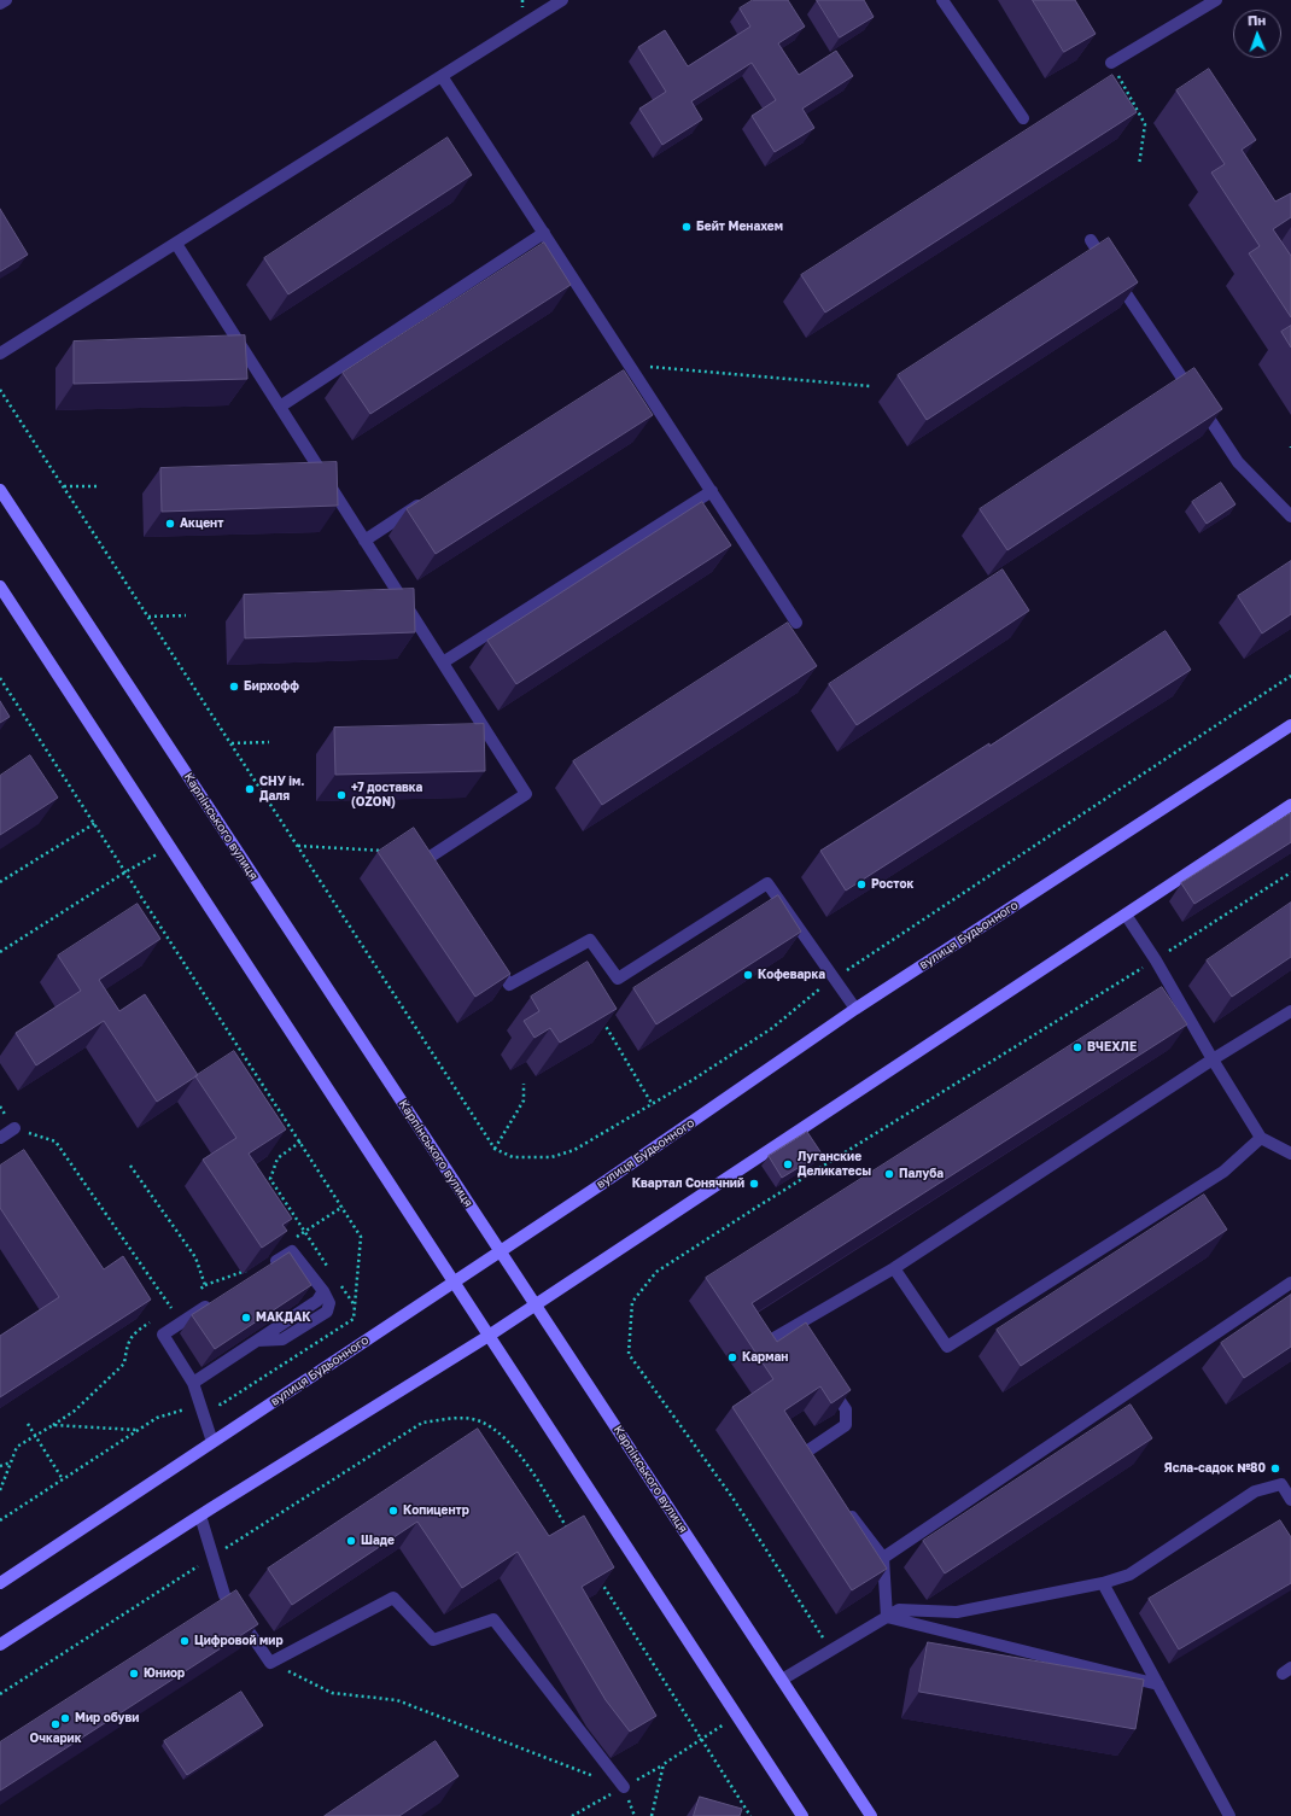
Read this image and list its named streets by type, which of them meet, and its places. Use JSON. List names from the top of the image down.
{
  "streets": {
    "main road": ["Карпінського вулиця", "вулиця Будьонного"]
  },
  "crossings": [
    ["Карпінського вулиця", "вулиця Будьонного"]
  ],
  "places": [
    "Бейт Менахем",
    "Акцент",
    "Бирхофф",
    "СНУ ім. Даля",
    "+7 доставка (OZON)",
    "Росток",
    "Кофеварка",
    "ВЧЕХЛЕ",
    "Луганские Деликатесы",
    "Палуба",
    "Квартал Сонячний",
    "МАКДАК",
    "Карман",
    "Ясла-садок №80",
    "Копицентр",
    "Шаде",
    "Цифровой мир",
    "Юниор",
    "Мир обуви",
    "Очкарик"
  ],
  "north": "top"
}
